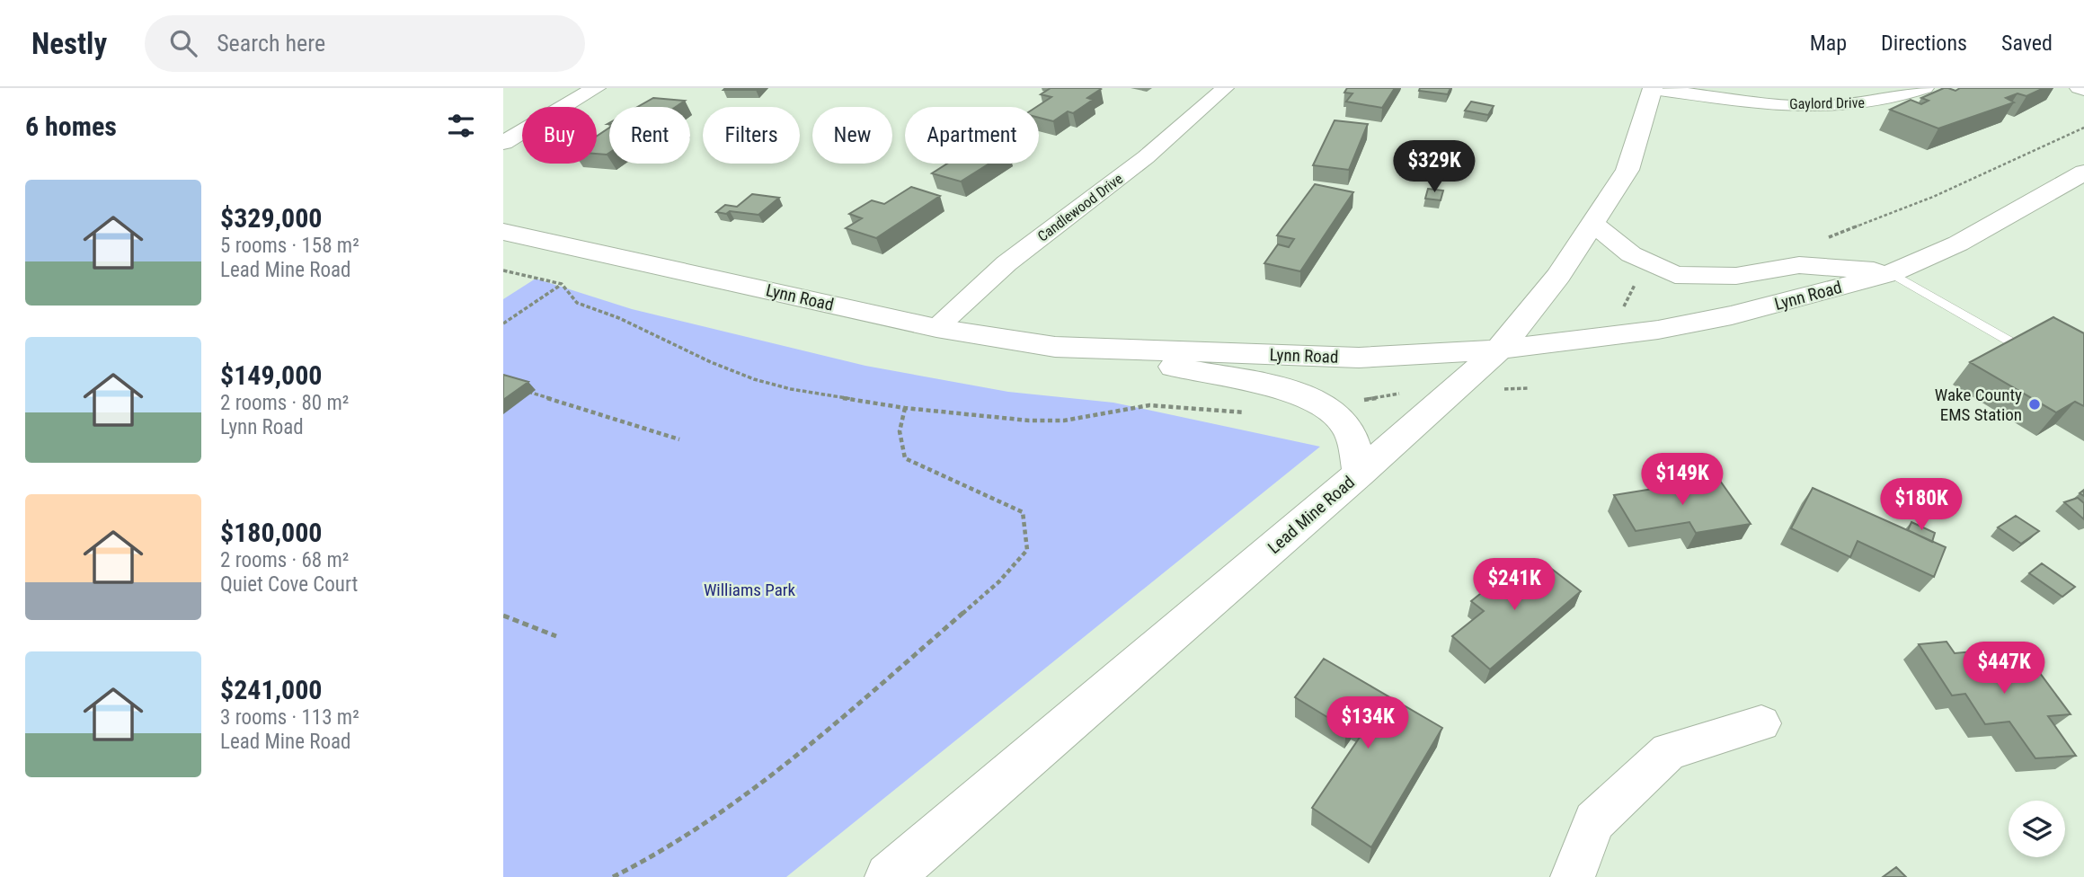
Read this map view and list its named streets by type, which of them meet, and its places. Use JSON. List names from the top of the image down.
{
  "streets": {
    "main road": ["Lynn Road", "Lead Mine Road"],
    "street": ["Gaylord Drive", "Candlewood Drive"]
  },
  "crossings": [
    ["Gaylord Drive", "Lead Mine Road"],
    ["Candlewood Drive", "Lynn Road"],
    ["Lynn Road", "Lead Mine Road"]
  ],
  "parks": ["Williams Park"],
  "places": ["Wake County EMS Station"],
  "page": {
    "header": "Nestly",
    "search": "Search here",
    "nav": ["Map", "Directions", "Saved"],
    "heading": "6 homes",
    "chip": [
      "Buy",
      "Rent",
      "Filters",
      "New",
      "Apartment"
    ],
    "price": [
      "$329K",
      "$149K",
      "$180K",
      "$241K",
      "$447K",
      "$134K"
    ],
    "list": [
      {
        "name": "$329,000",
        "note": "5 rooms · 158 m² · Lead Mine Road"
      },
      {
        "name": "$149,000",
        "note": "2 rooms · 80 m² · Lynn Road"
      },
      {
        "name": "$180,000",
        "note": "2 rooms · 68 m² · Quiet Cove Court"
      },
      {
        "name": "$241,000",
        "note": "3 rooms · 113 m² · Lead Mine Road"
      }
    ]
  }
}
